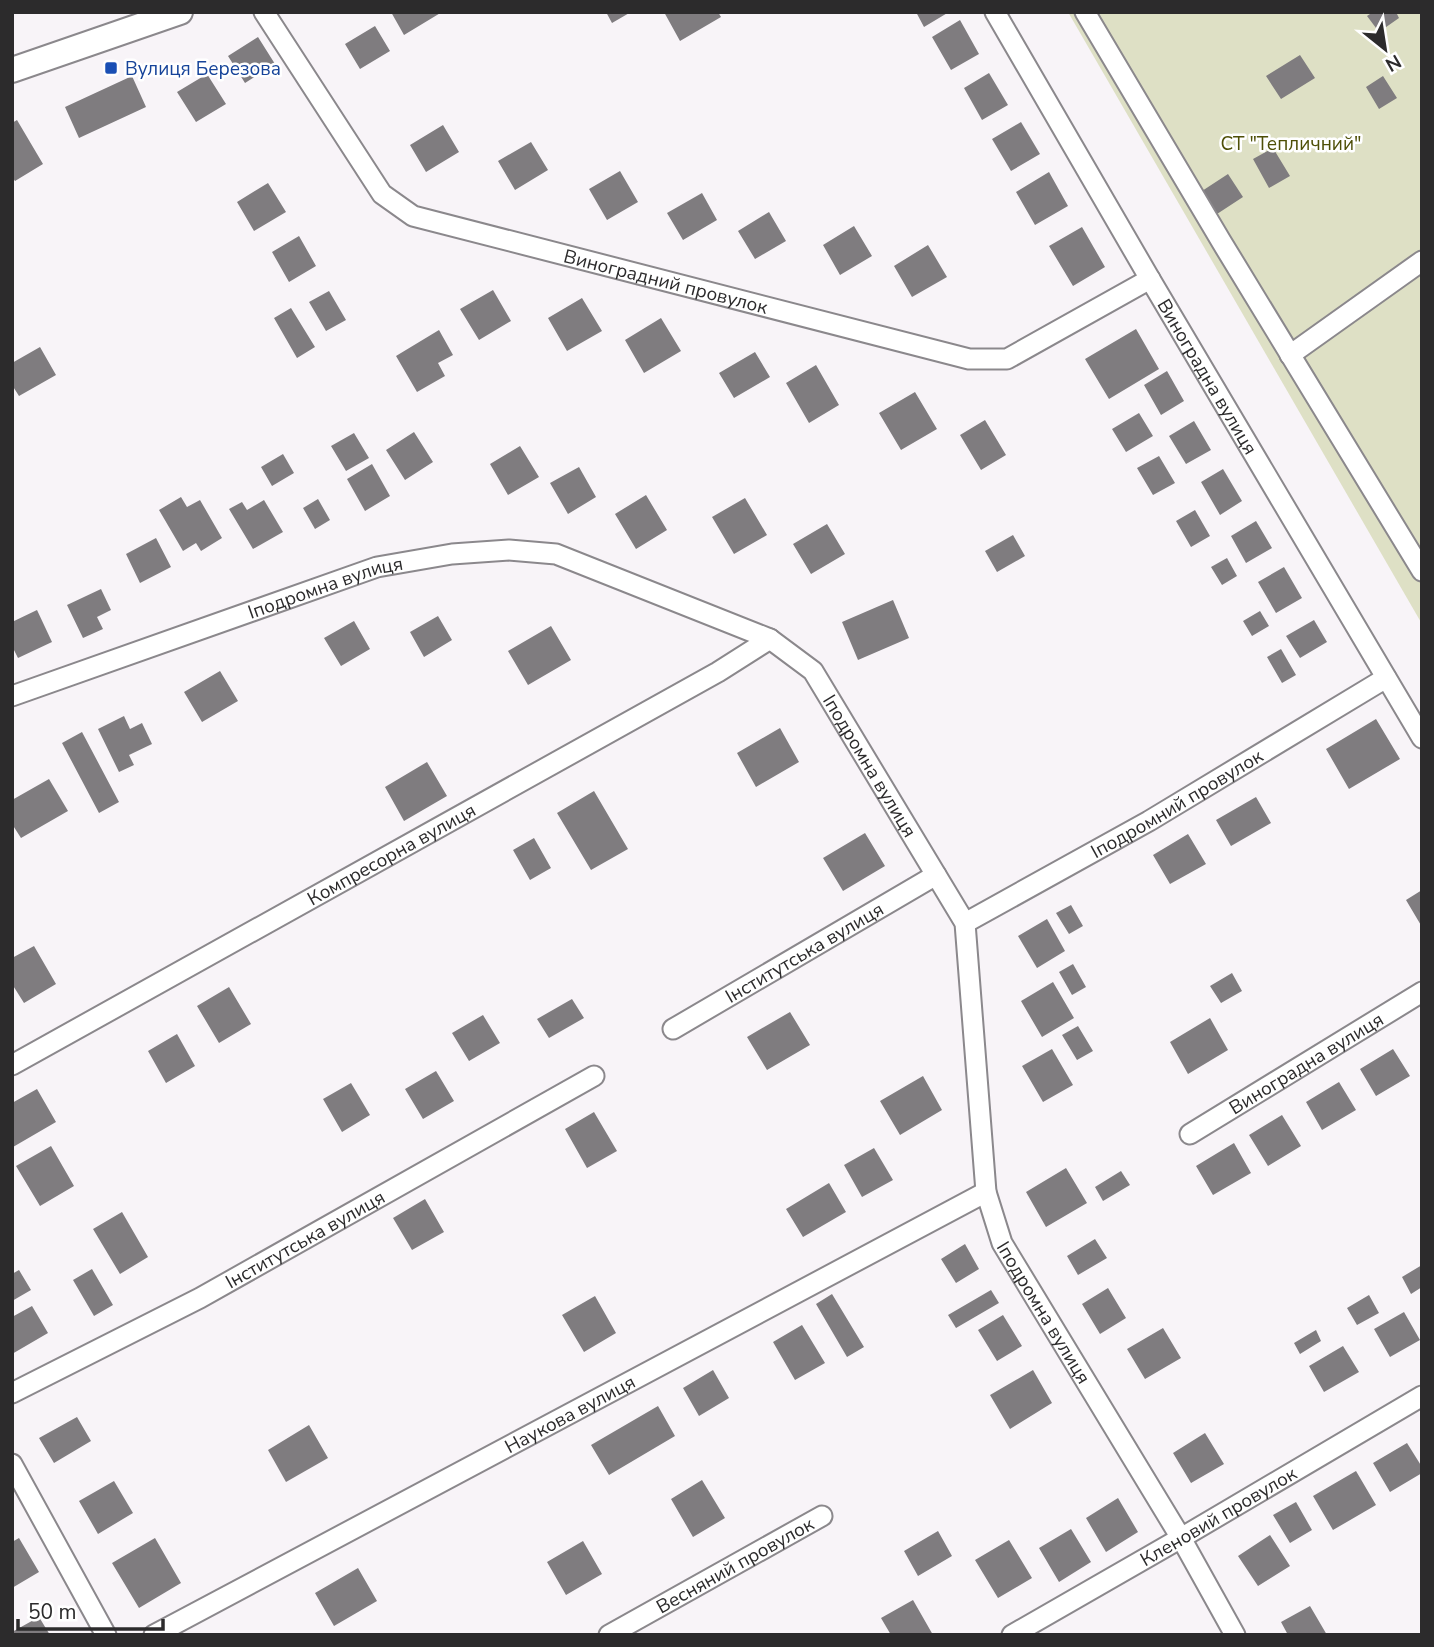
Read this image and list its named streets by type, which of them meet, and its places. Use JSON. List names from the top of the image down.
{
  "streets": {
    "street": [
      "Виноградний провулок",
      "Виноградна вулиця",
      "Іподромна вулиця",
      "Іподромний провулок",
      "Компресорна вулиця",
      "Інститутська вулиця",
      "Наукова вулиця",
      "Кленовий провулок",
      "Весняний провулок"
    ]
  },
  "crossings": [
    ["Виноградний провулок", "Виноградна вулиця"],
    ["Виноградна вулиця", "Іподромний провулок"],
    ["Іподромна вулиця", "Іподромний провулок"],
    ["Іподромна вулиця", "Компресорна вулиця"],
    ["Іподромна вулиця", "Інститутська вулиця"],
    ["Іподромна вулиця", "Наукова вулиця"],
    ["Іподромна вулиця", "Кленовий провулок"]
  ],
  "parks": ["СТ \"Тепличний\""],
  "places": {
    "transit": ["Вулиця Березова"]
  },
  "scale_bar": "50 m",
  "north": "bottom right"
}
